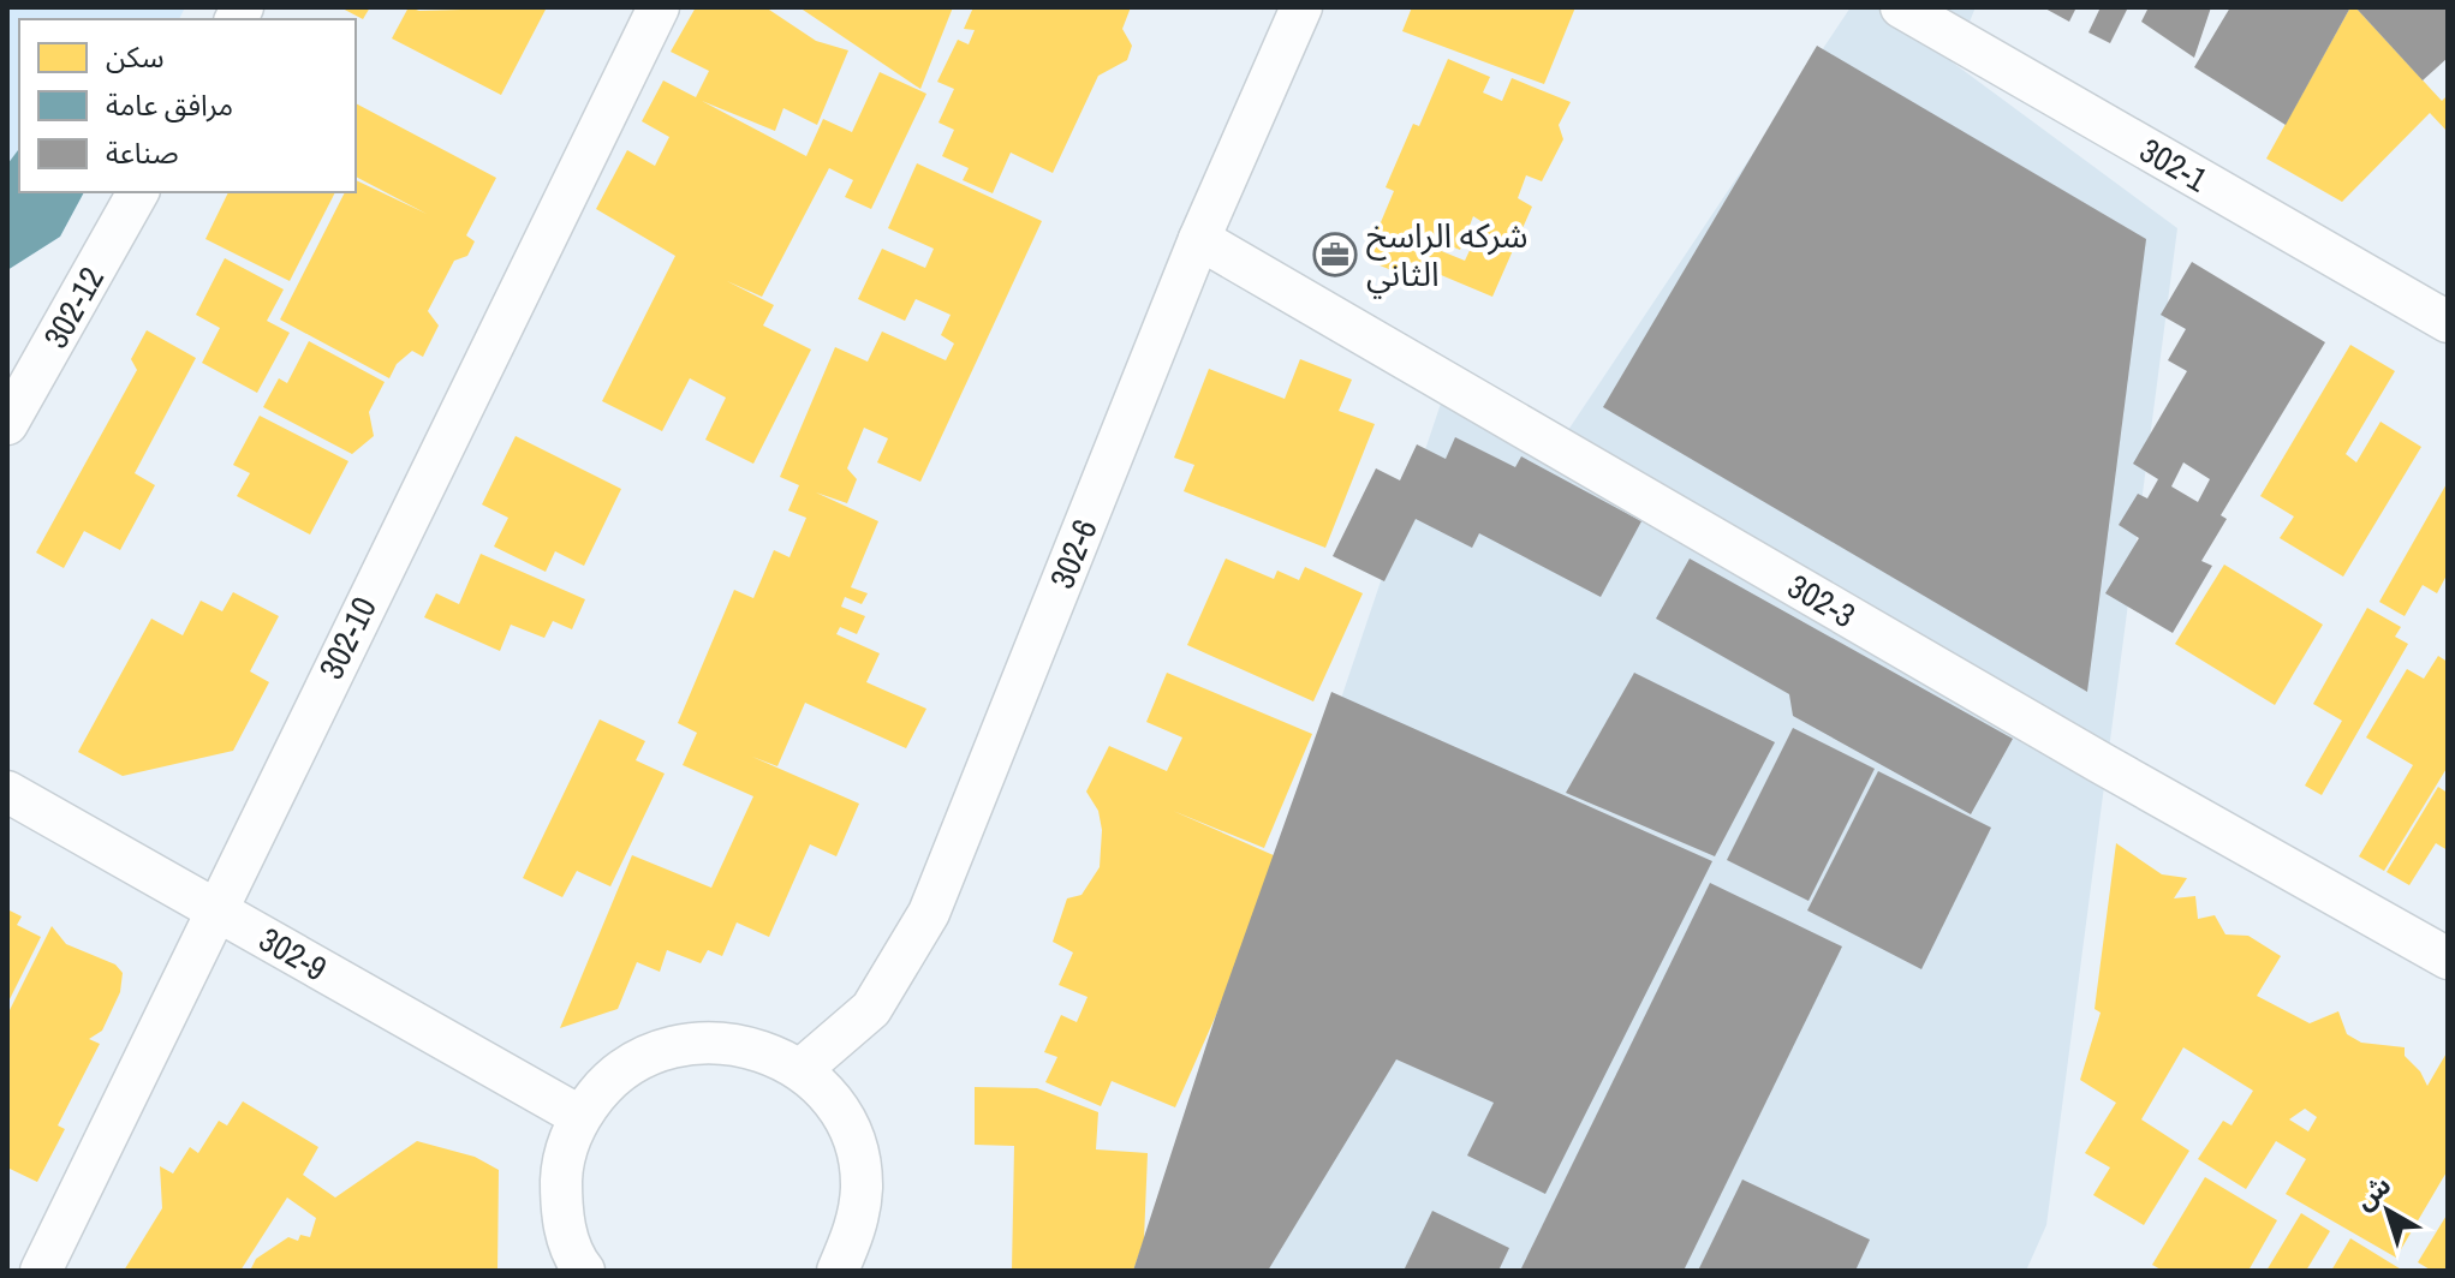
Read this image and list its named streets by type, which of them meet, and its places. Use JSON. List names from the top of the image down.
{
  "streets": {
    "street": [
      "302-1",
      "302-12",
      "302-6",
      "302-3",
      "302-10",
      "302-9"
    ]
  },
  "crossings": [
    ["302-6", "302-3"],
    ["302-10", "302-9"]
  ],
  "places": {
    "office": ["شركه الراسخ الثاني"]
  },
  "legend": ["سكن", "مرافق عامة", "صناعة"],
  "north": "top left"
}
